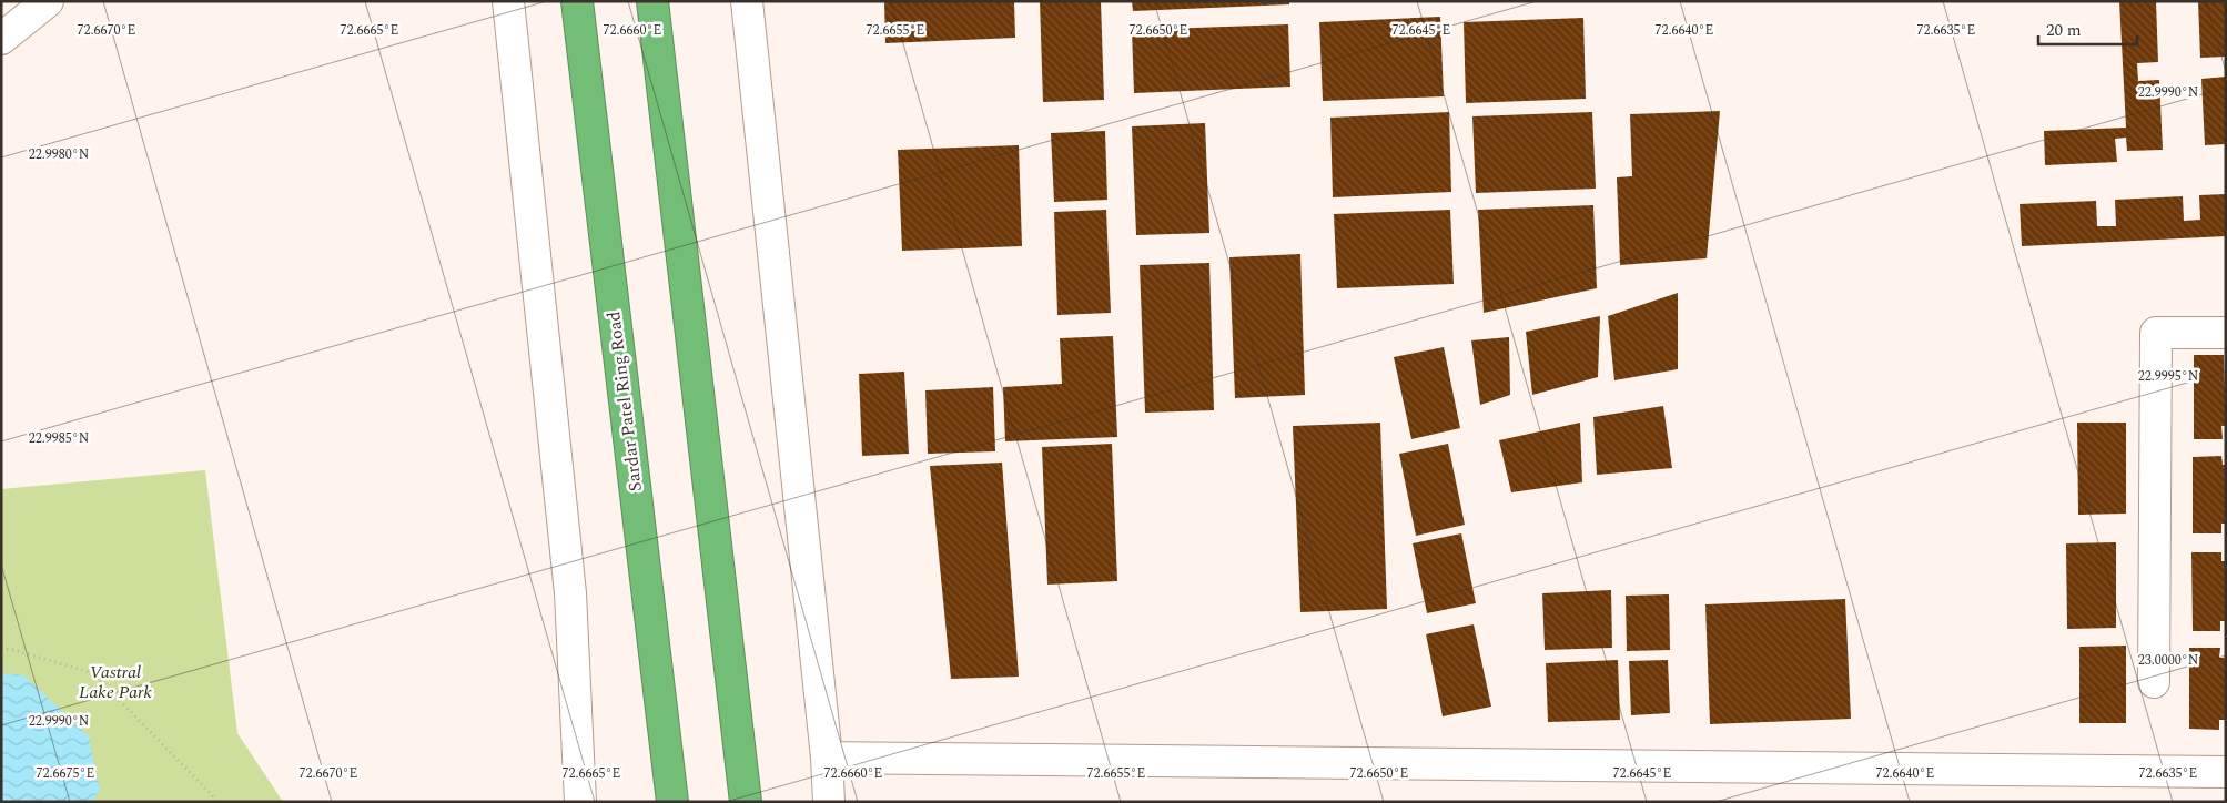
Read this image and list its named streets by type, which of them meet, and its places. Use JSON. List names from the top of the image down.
{
  "streets": {
    "highway": ["Sardar Patel Ring Road"]
  },
  "parks": ["Vastral Lake Park"],
  "scale_bar": "20 m",
  "coordinates": [
    "72.6670°E",
    "72.6665°E",
    "72.6660°E",
    "72.6655°E",
    "72.6650°E",
    "72.6645°E",
    "72.6640°E",
    "72.6635°E",
    "22.9990°N",
    "22.9980°N",
    "22.9995°N",
    "22.9985°N",
    "23.0000°N",
    "72.6675°E"
  ]
}
